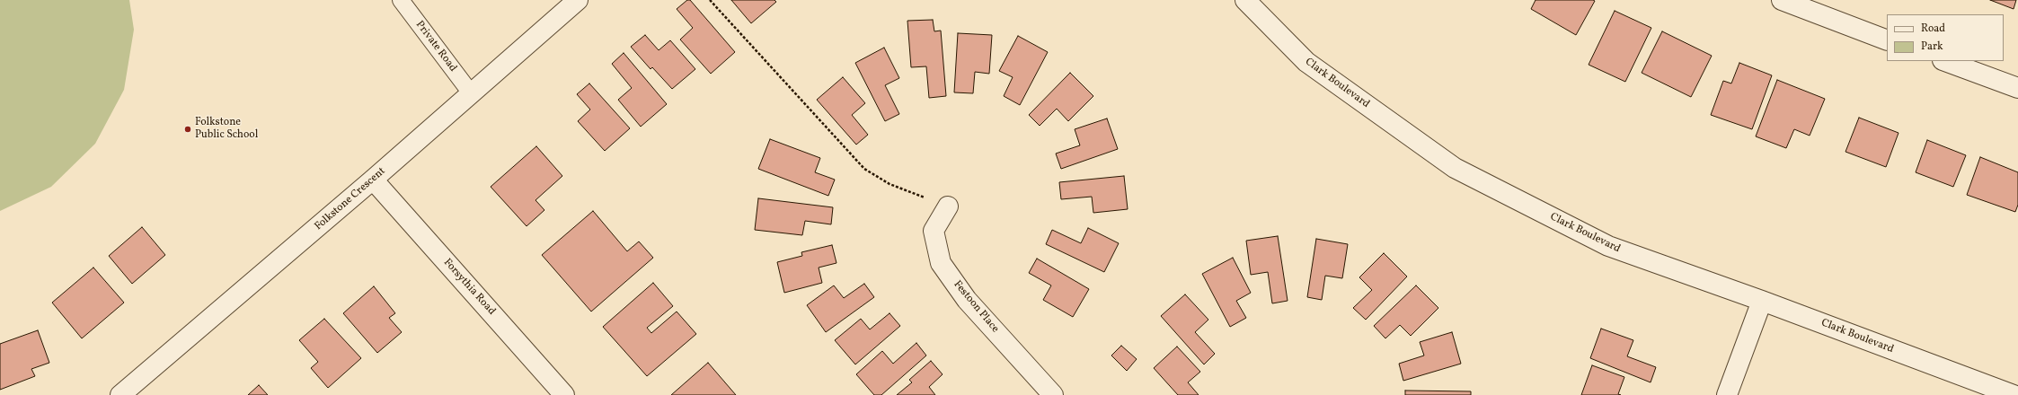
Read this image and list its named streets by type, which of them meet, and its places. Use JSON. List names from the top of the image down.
{
  "streets": {
    "street": [
      "Clark Boulevard",
      "Folkstone Crescent",
      "Forsythia Road",
      "Festoon Place"
    ],
    "lane": ["Private Road"]
  },
  "crossings": [
    ["Private Road", "Folkstone Crescent"],
    ["Folkstone Crescent", "Forsythia Road"]
  ],
  "places": ["Folkstone Public School"],
  "legend": ["Road", "Park"]
}
